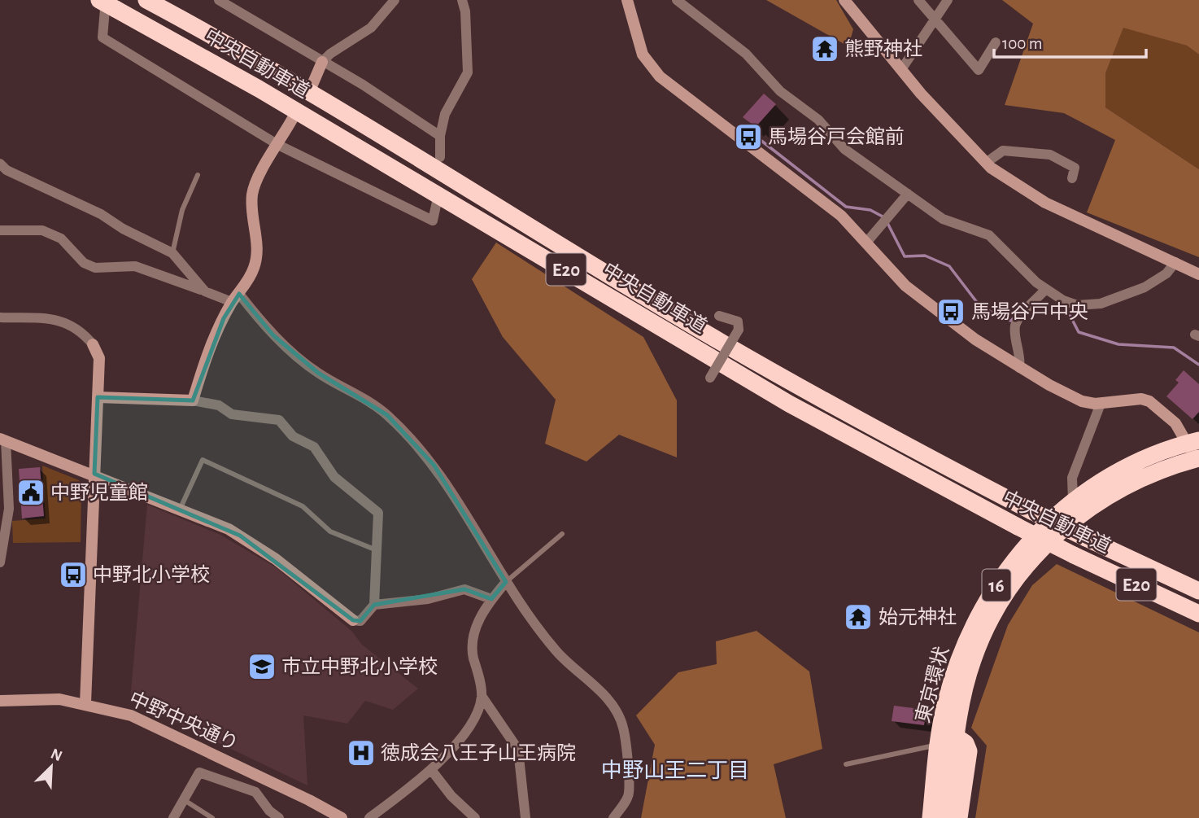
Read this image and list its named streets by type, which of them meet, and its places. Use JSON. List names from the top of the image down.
{
  "streets": {
    "highway": [
      "中央自動車道",
      "E20",
      "16",
      "東京環状"
    ],
    "street": ["中野中央通り"]
  },
  "districts": ["中野山王二丁目"],
  "places": {
    "temple": ["熊野神社", "始元神社"],
    "bus stop": ["馬場谷戸会館前", "馬場谷戸中央", "中野北小学校"],
    "public building": ["中野児童館"],
    "school or university": ["市立中野北小学校"],
    "hospital": ["徳成会八王子山王病院"]
  },
  "scale_bar": "100 m",
  "north": "top right"
}
